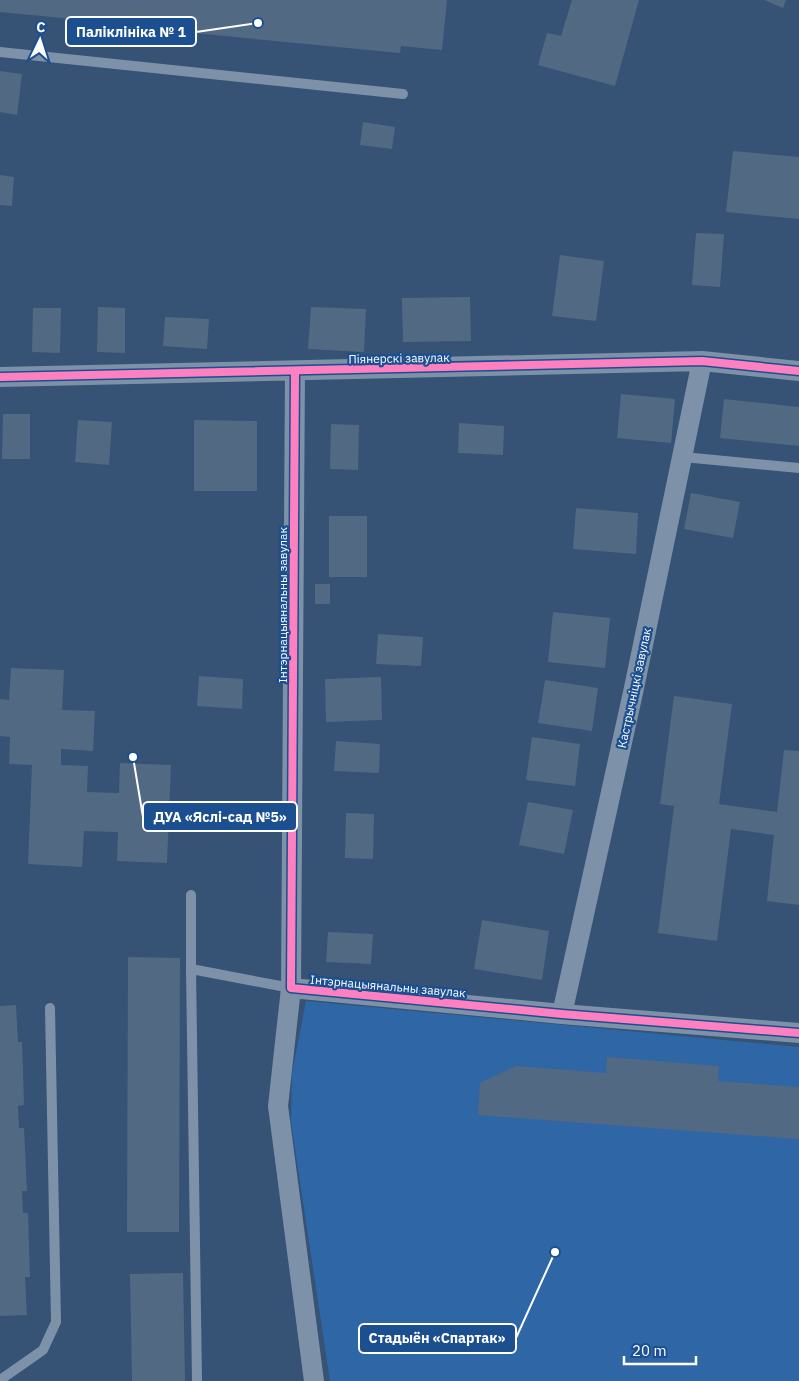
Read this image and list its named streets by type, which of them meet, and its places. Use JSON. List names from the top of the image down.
{
  "streets": {
    "street": ["Піянерскі завулак", "Інтэрнацыянальны завулак", "Кастрычніцкі завулак"]
  },
  "crossings": [
    ["Піянерскі завулак", "Інтэрнацыянальны завулак"],
    ["Піянерскі завулак", "Кастрычніцкі завулак"],
    ["Інтэрнацыянальны завулак", "Кастрычніцкі завулак"]
  ],
  "places": ["Паліклініка № 1", "ДУА «Яслі-сад №5»", "Стадыён «Спартак»"],
  "scale_bar": "20 m",
  "north": "top"
}
